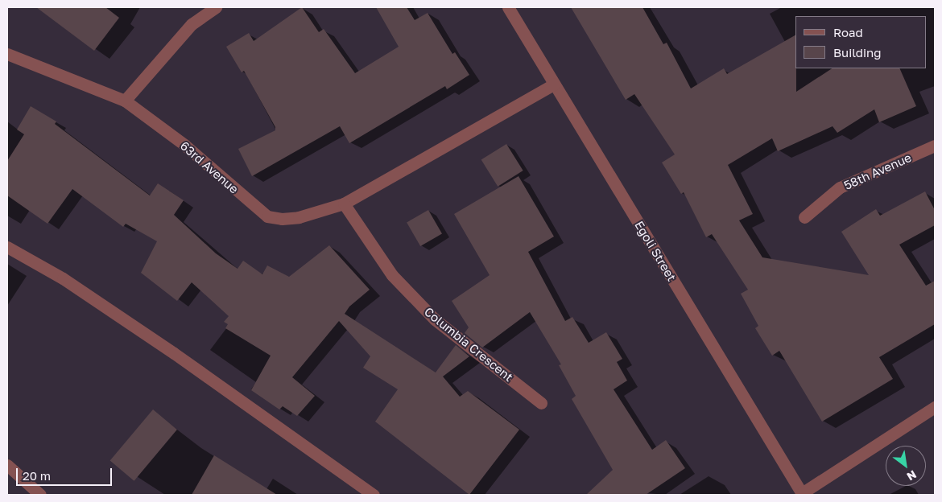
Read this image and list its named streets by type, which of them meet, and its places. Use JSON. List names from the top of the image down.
{
  "streets": {
    "street": [
      "63rd Avenue",
      "58th Avenue",
      "Egoli Street",
      "Columbia Crescent"
    ]
  },
  "crossings": [
    ["63rd Avenue", "Columbia Crescent"]
  ],
  "legend": ["Road", "Building"],
  "scale_bar": "20 m",
  "north": "bottom right"
}
